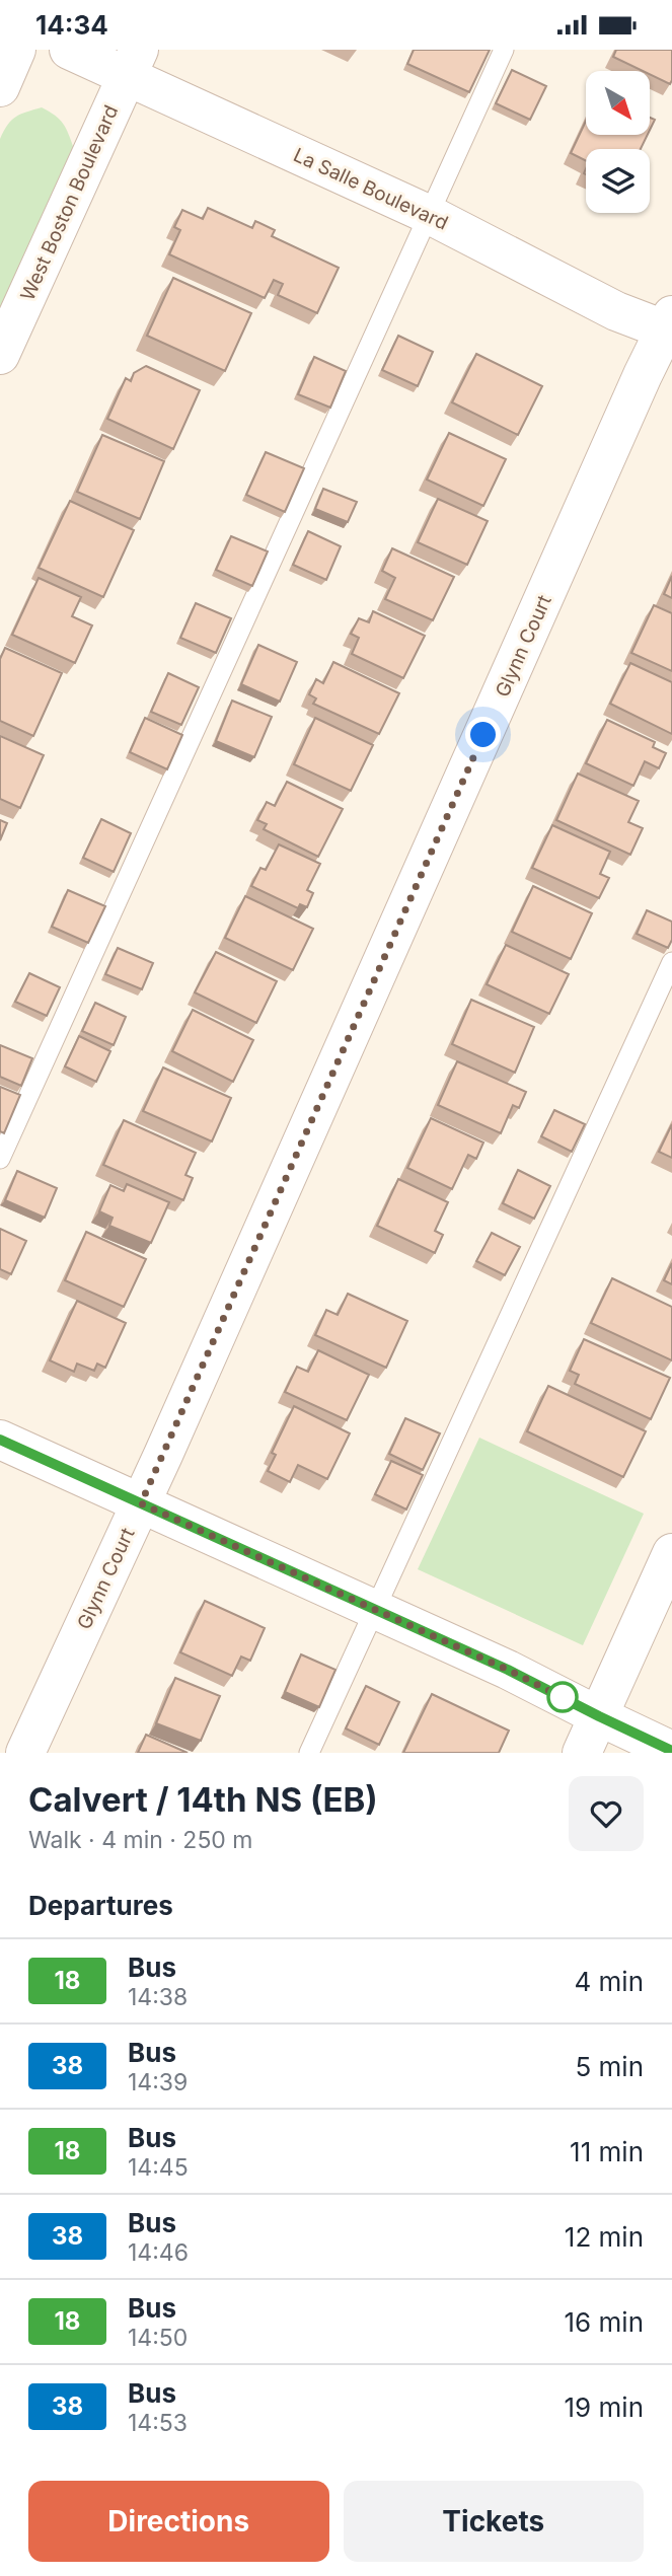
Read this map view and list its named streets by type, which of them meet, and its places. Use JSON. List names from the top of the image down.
{
  "streets": {
    "street": ["La Salle Boulevard", "West Boston Boulevard", "Glynn Court"]
  },
  "crossings": [
    ["La Salle Boulevard", "West Boston Boulevard"],
    ["La Salle Boulevard", "Glynn Court"]
  ],
  "lines": ["bus line 18"],
  "north": "bottom right",
  "page": {
    "status": "14:34",
    "heading": [
      ["Calvert / 14th NS (EB)", "Walk · 4 min · 250 m"],
      "Departures"
    ],
    "list": [
      {
        "mark": "18",
        "name": "Bus",
        "note": "14:38",
        "value": "4 min"
      },
      {
        "mark": "38",
        "name": "Bus",
        "note": "14:39",
        "value": "5 min"
      },
      {
        "mark": "18",
        "name": "Bus",
        "note": "14:45",
        "value": "11 min"
      },
      {
        "mark": "38",
        "name": "Bus",
        "note": "14:46",
        "value": "12 min"
      },
      {
        "mark": "18",
        "name": "Bus",
        "note": "14:50",
        "value": "16 min"
      },
      {
        "mark": "38",
        "name": "Bus",
        "note": "14:53",
        "value": "19 min"
      }
    ],
    "buttons": ["Directions", "Tickets"]
  }
}
